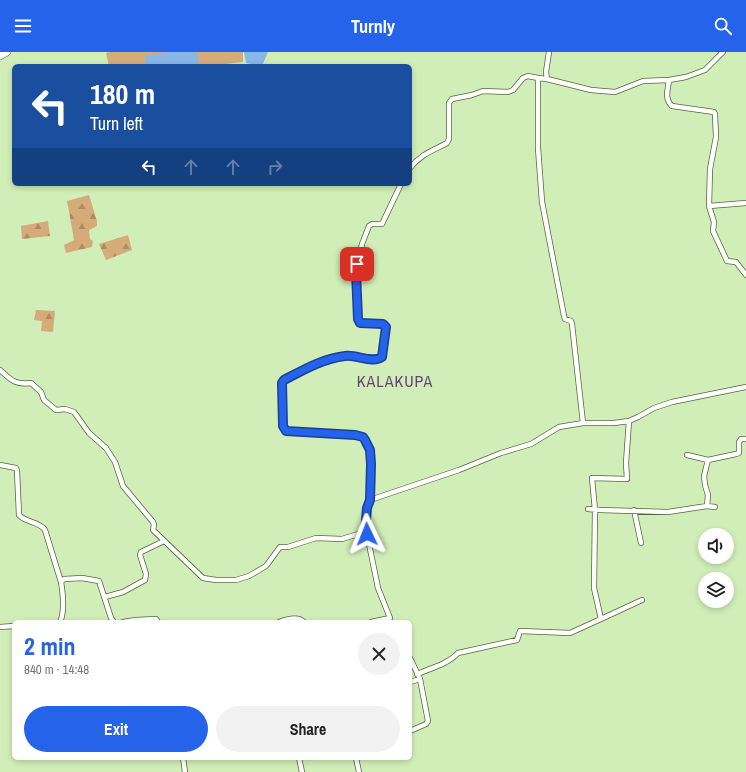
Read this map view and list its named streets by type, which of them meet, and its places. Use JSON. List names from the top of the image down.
{
  "districts": ["KALAKUPA"],
  "page": {
    "header": "Turnly",
    "turn": ["180 m", "Turn left"],
    "heading": ["2 min", "840 m · 14:48"],
    "buttons": ["Exit", "Share"]
  }
}
